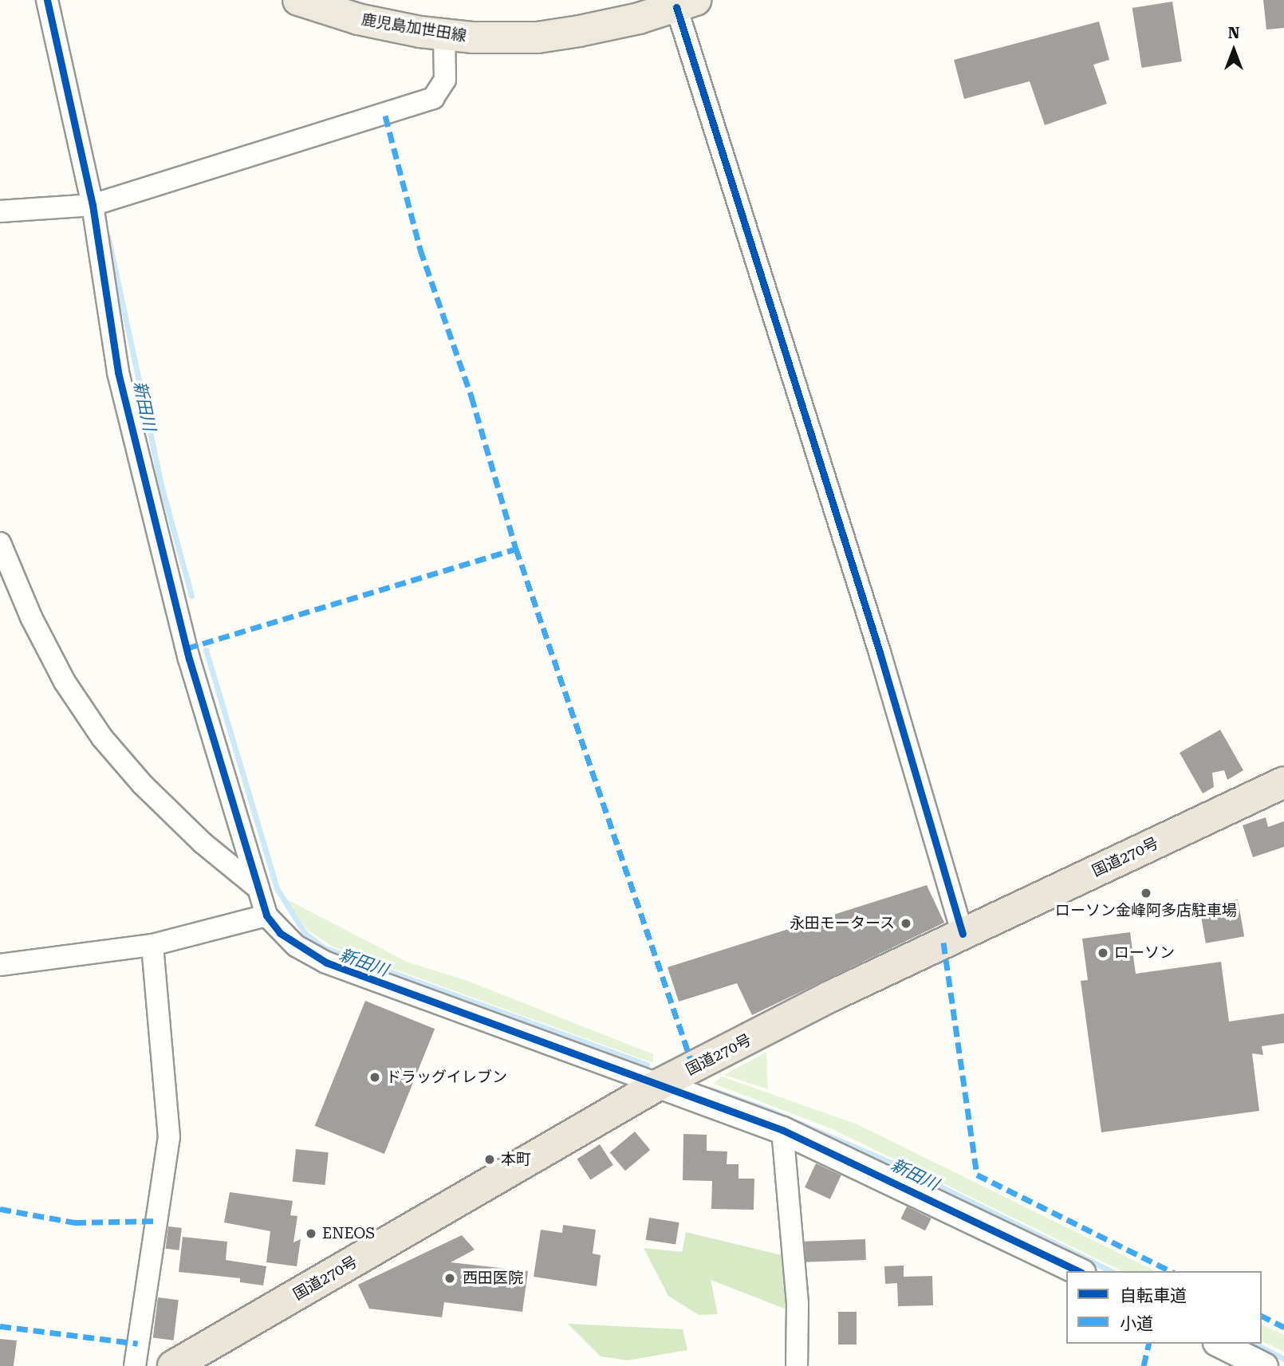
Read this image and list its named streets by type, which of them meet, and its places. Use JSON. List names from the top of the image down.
{
  "streets": {
    "highway": ["国道270号"],
    "main road": ["鹿児島加世田線"]
  },
  "water": ["新田川"],
  "places": [
    "ローソン金峰阿多店駐車場",
    "永田モータース",
    "ローソン",
    "ドラッグイレブン",
    "本町",
    "ENEOS",
    "西田医院"
  ],
  "legend": ["自転車道", "小道"],
  "north": "top"
}
